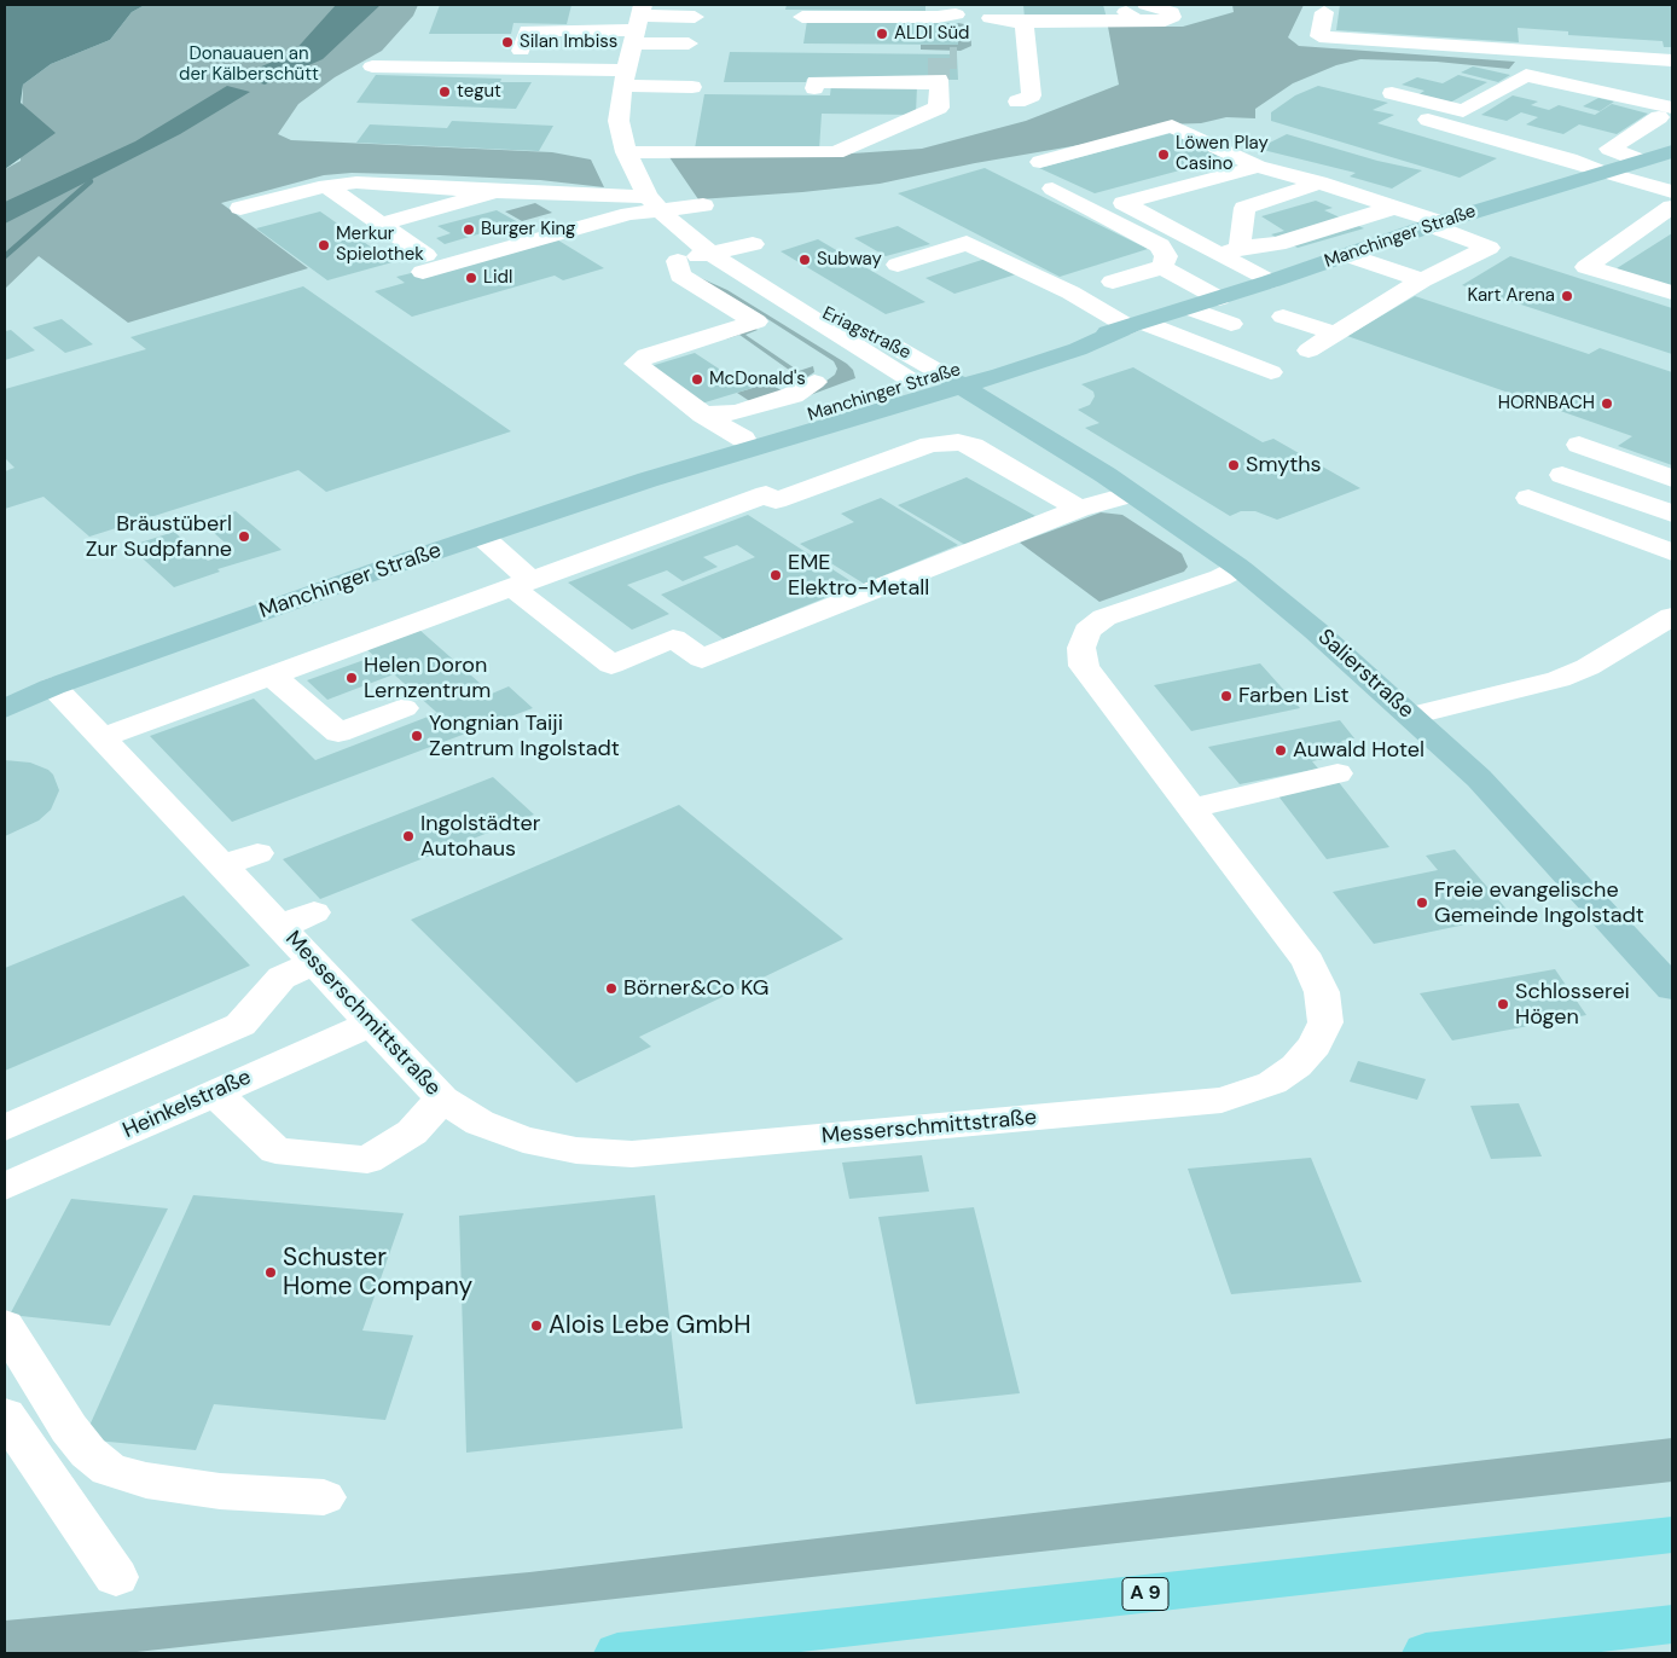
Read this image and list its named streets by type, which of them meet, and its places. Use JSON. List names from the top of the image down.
{
  "streets": {
    "highway": ["A 9"],
    "main road": ["Manchinger Straße", "Salierstraße"],
    "street": ["Eriagstraße", "Messerschmittstraße", "Heinkelstraße"]
  },
  "crossings": [
    ["Manchinger Straße", "Eriagstraße"],
    ["Manchinger Straße", "Salierstraße"],
    ["Manchinger Straße", "Messerschmittstraße"],
    ["Eriagstraße", "Salierstraße"],
    ["Salierstraße", "Messerschmittstraße"],
    ["Messerschmittstraße", "Heinkelstraße"]
  ],
  "parks": ["Donauauen an der Kälberschütt"],
  "places": [
    "ALDI Süd",
    "Silan Imbiss",
    "tegut",
    "Löwen Play Casino",
    "Burger King",
    "Merkur Spielothek",
    "Subway",
    "Lidl",
    "Kart Arena",
    "McDonald's",
    "HORNBACH",
    "Smyths",
    "Bräustüberl Zur Sudpfanne",
    "EME Elektro-Metall",
    "Helen Doron Lernzentrum",
    "Farben List",
    "Yongnian Taiji Zentrum Ingolstadt",
    "Auwald Hotel",
    "Ingolstädter Autohaus",
    "Freie evangelische Gemeinde Ingolstadt",
    "Börner&Co KG",
    "Schlosserei Högen",
    "Schuster Home Company",
    "Alois Lebe GmbH"
  ]
}
